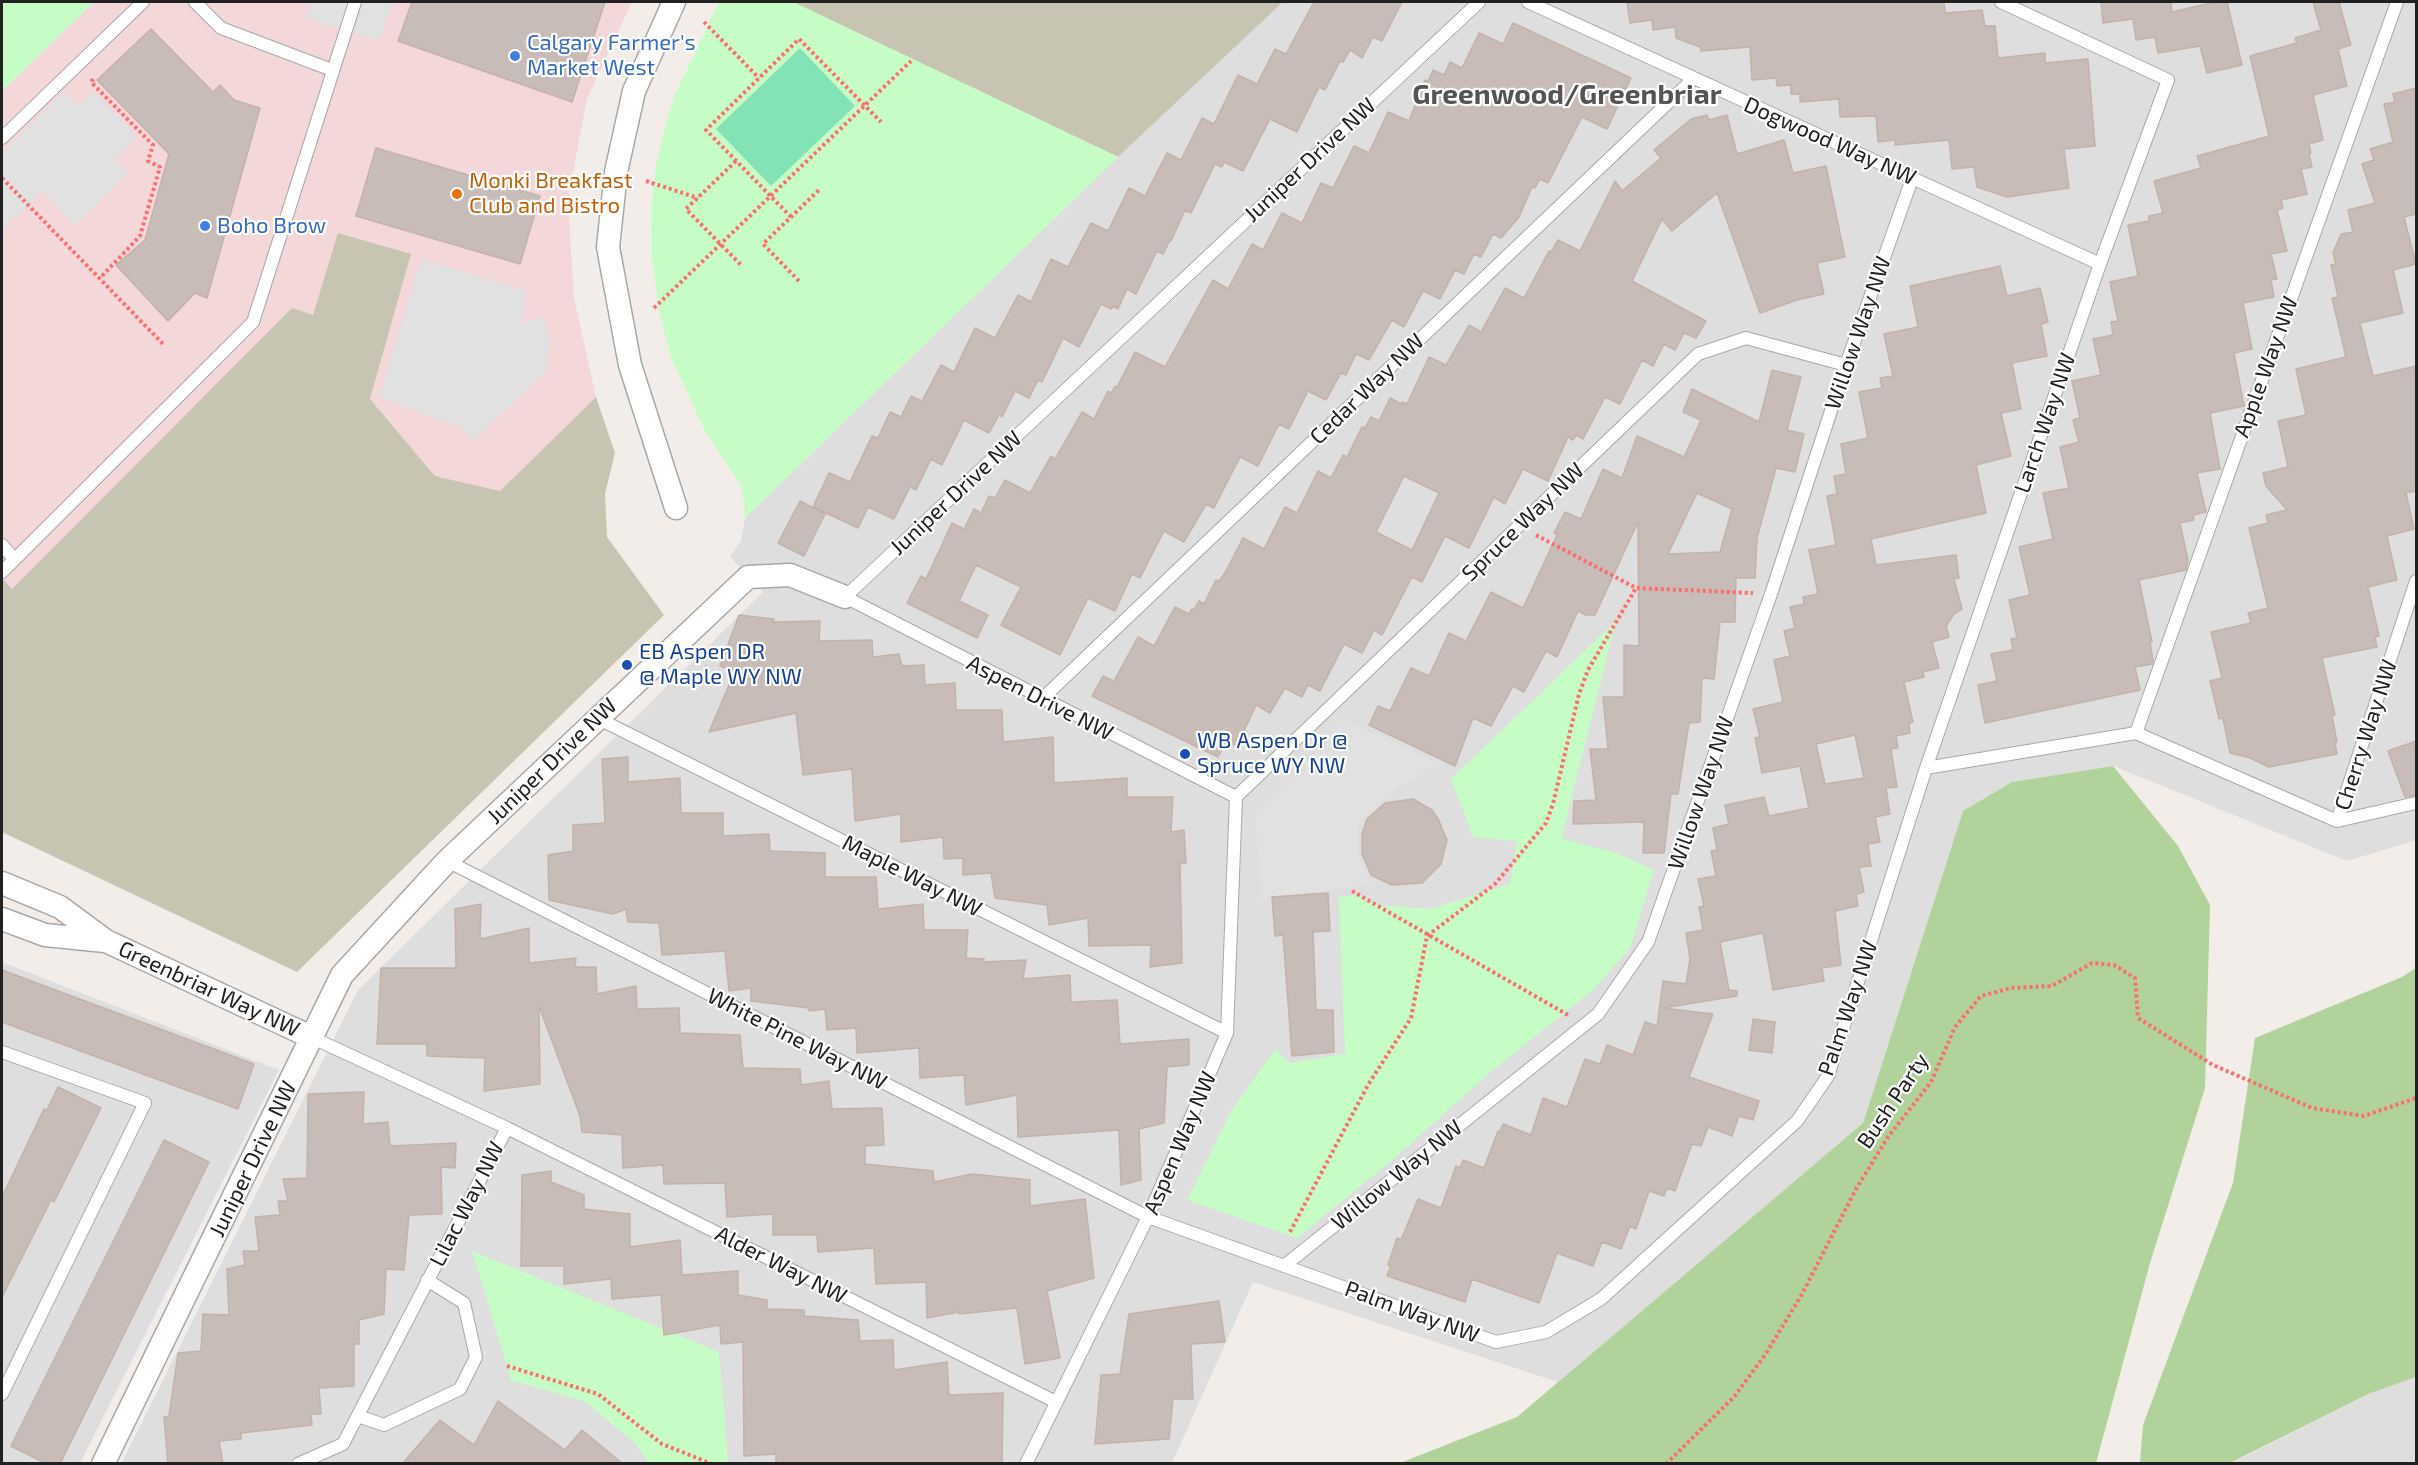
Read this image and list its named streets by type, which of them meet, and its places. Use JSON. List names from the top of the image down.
{
  "streets": {
    "street": ["Juniper Drive NW", "Greenbriar Way NW"],
    "lane": [
      "Dogwood Way NW",
      "Willow Way NW",
      "Apple Way NW",
      "Cedar Way NW",
      "Larch Way NW",
      "Spruce Way NW",
      "Aspen Drive NW",
      "Cherry Way NW",
      "Maple Way NW",
      "Palm Way NW",
      "White Pine Way NW",
      "Aspen Way NW",
      "Lilac Way NW",
      "Alder Way NW"
    ],
    "path": ["Bush Party"]
  },
  "crossings": [
    ["Dogwood Way NW", "Willow Way NW"],
    ["Dogwood Way NW", "Cedar Way NW"],
    ["Dogwood Way NW", "Larch Way NW"],
    ["Juniper Drive NW", "Aspen Drive NW"],
    ["Juniper Drive NW", "Maple Way NW"],
    ["Juniper Drive NW", "Greenbriar Way NW"],
    ["Juniper Drive NW", "White Pine Way NW"],
    ["Juniper Drive NW", "Alder Way NW"],
    ["Willow Way NW", "Spruce Way NW"],
    ["Willow Way NW", "Palm Way NW"],
    ["Cedar Way NW", "Aspen Drive NW"],
    ["Larch Way NW", "Palm Way NW"],
    ["Spruce Way NW", "Aspen Drive NW"],
    ["Spruce Way NW", "Aspen Way NW"],
    ["Aspen Drive NW", "Aspen Way NW"],
    ["Maple Way NW", "Aspen Way NW"],
    ["Greenbriar Way NW", "Alder Way NW"],
    ["Palm Way NW", "White Pine Way NW"],
    ["Palm Way NW", "Aspen Way NW"],
    ["White Pine Way NW", "Aspen Way NW"],
    ["Aspen Way NW", "Alder Way NW"],
    ["Lilac Way NW", "Alder Way NW"]
  ],
  "districts": ["Greenwood/Greenbriar"],
  "places": [
    "Calgary Farmer's Market West",
    "Monki Breakfast Club and Bistro",
    "Boho Brow",
    "EB Aspen DR @ Maple WY NW",
    "WB Aspen Dr @ Spruce WY NW"
  ]
}
